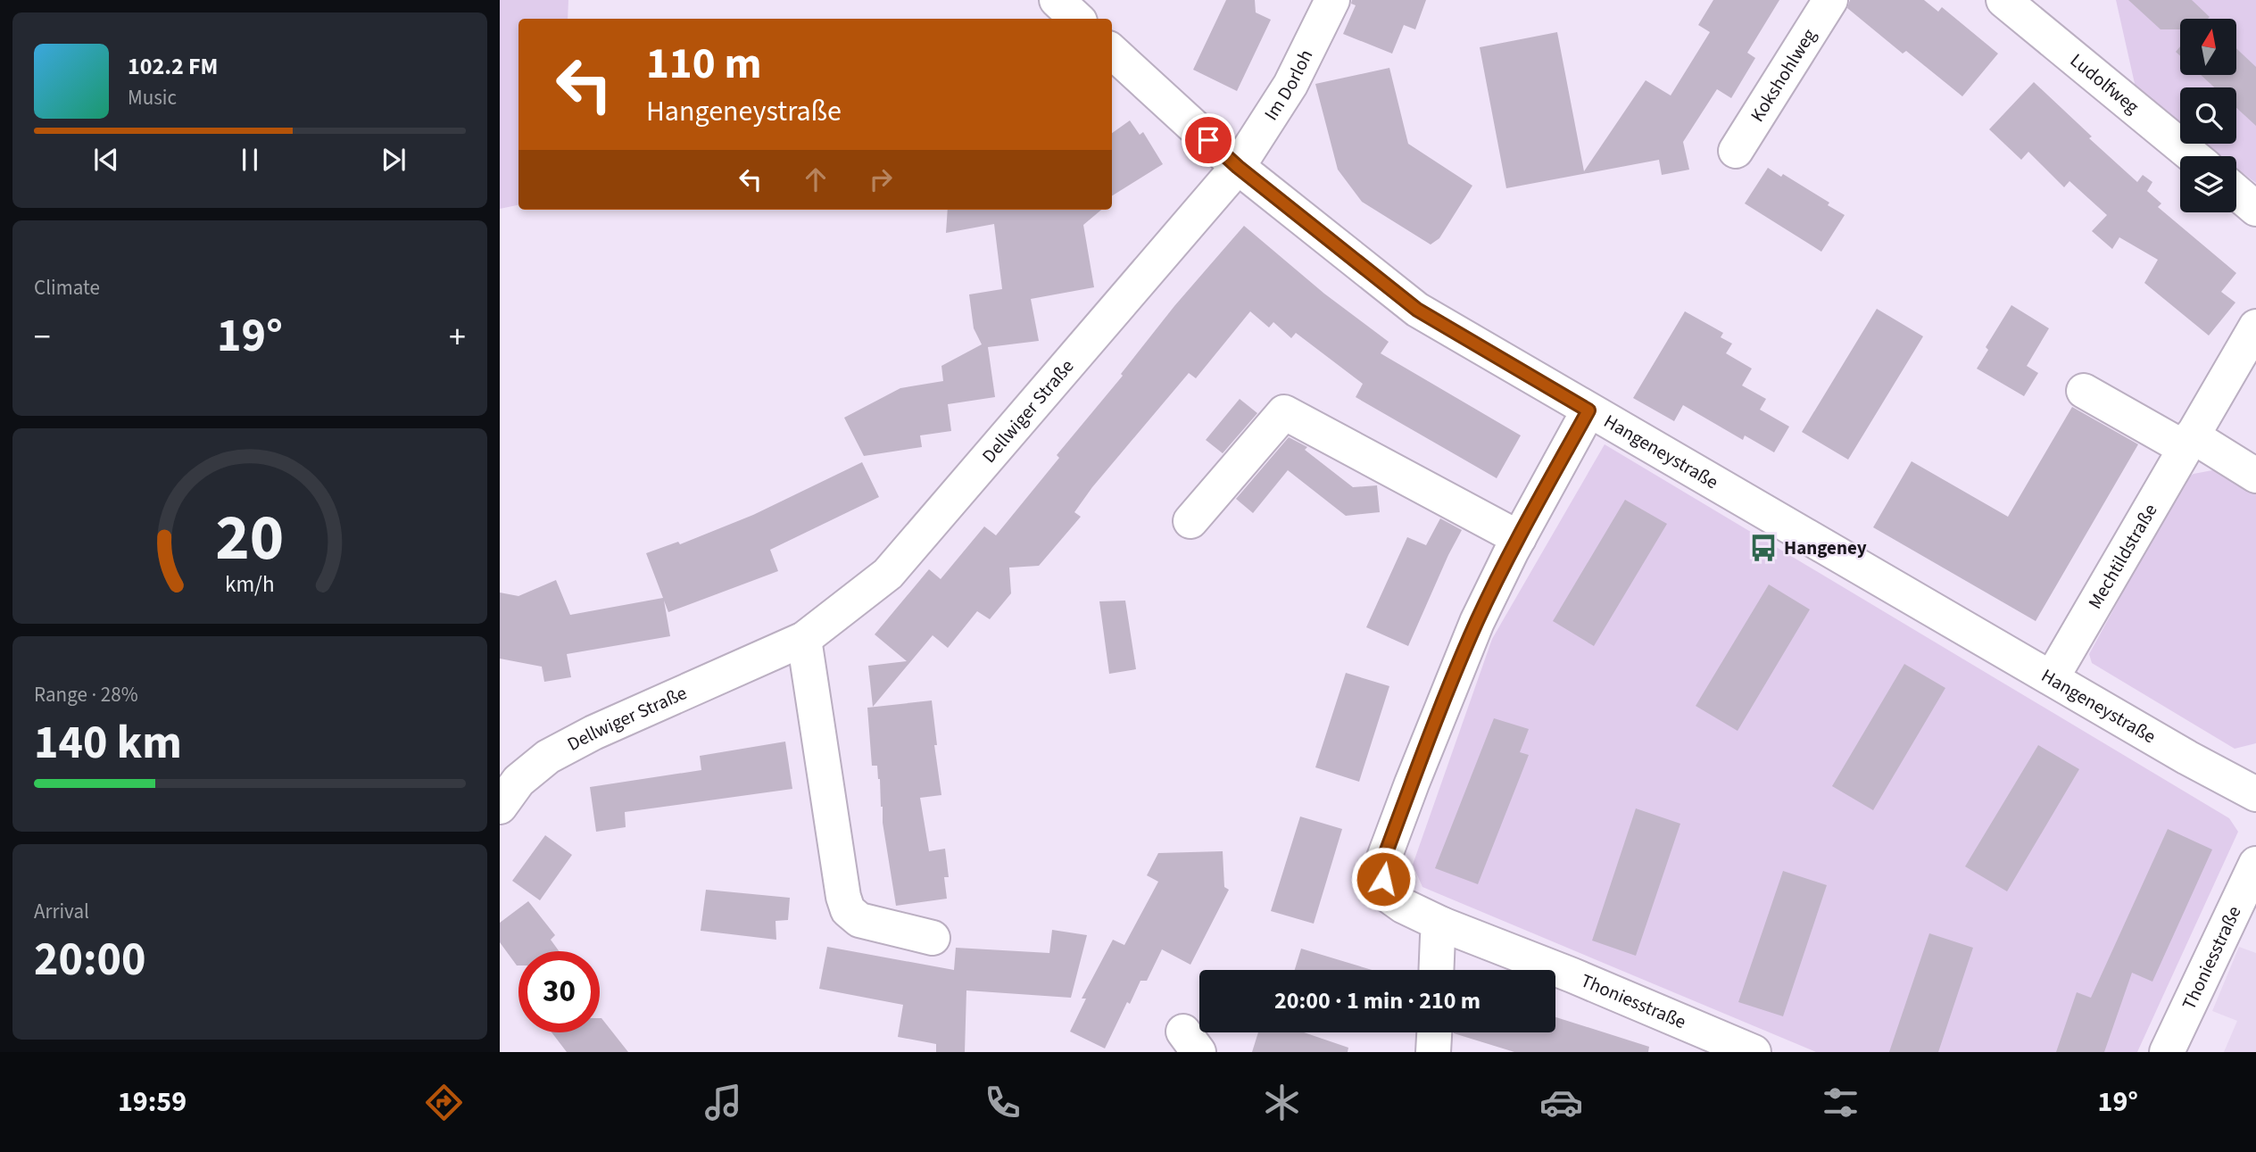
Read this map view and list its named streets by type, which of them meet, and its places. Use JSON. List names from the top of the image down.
{
  "streets": {
    "street": [
      "Kokshohlweg",
      "Ludolfweg",
      "Im Dorloh",
      "Dellwiger Straße",
      "Hangeneystraße",
      "Mechtildstraße",
      "Thoniesstraße"
    ]
  },
  "crossings": [
    ["Im Dorloh", "Dellwiger Straße"],
    ["Im Dorloh", "Hangeneystraße"],
    ["Dellwiger Straße", "Hangeneystraße"],
    ["Hangeneystraße", "Mechtildstraße"]
  ],
  "places": {
    "bus stop": ["Hangeney"]
  },
  "north": "top",
  "page": {
    "turn": ["110 m", "Hangeneystraße"],
    "song": ["102.2 FM", "Music"],
    "tile": [
      "Climate",
      ["Range · 28%", "140 km"],
      ["Arrival", "20:00"]
    ],
    "heat": ["−", "19°", "+"],
    "limit": "30",
    "trip": "20:00 · 1 min · 210 m",
    "tabs": ["19:59", "19°"],
    "gauge": ["20", "km/h"]
  }
}
